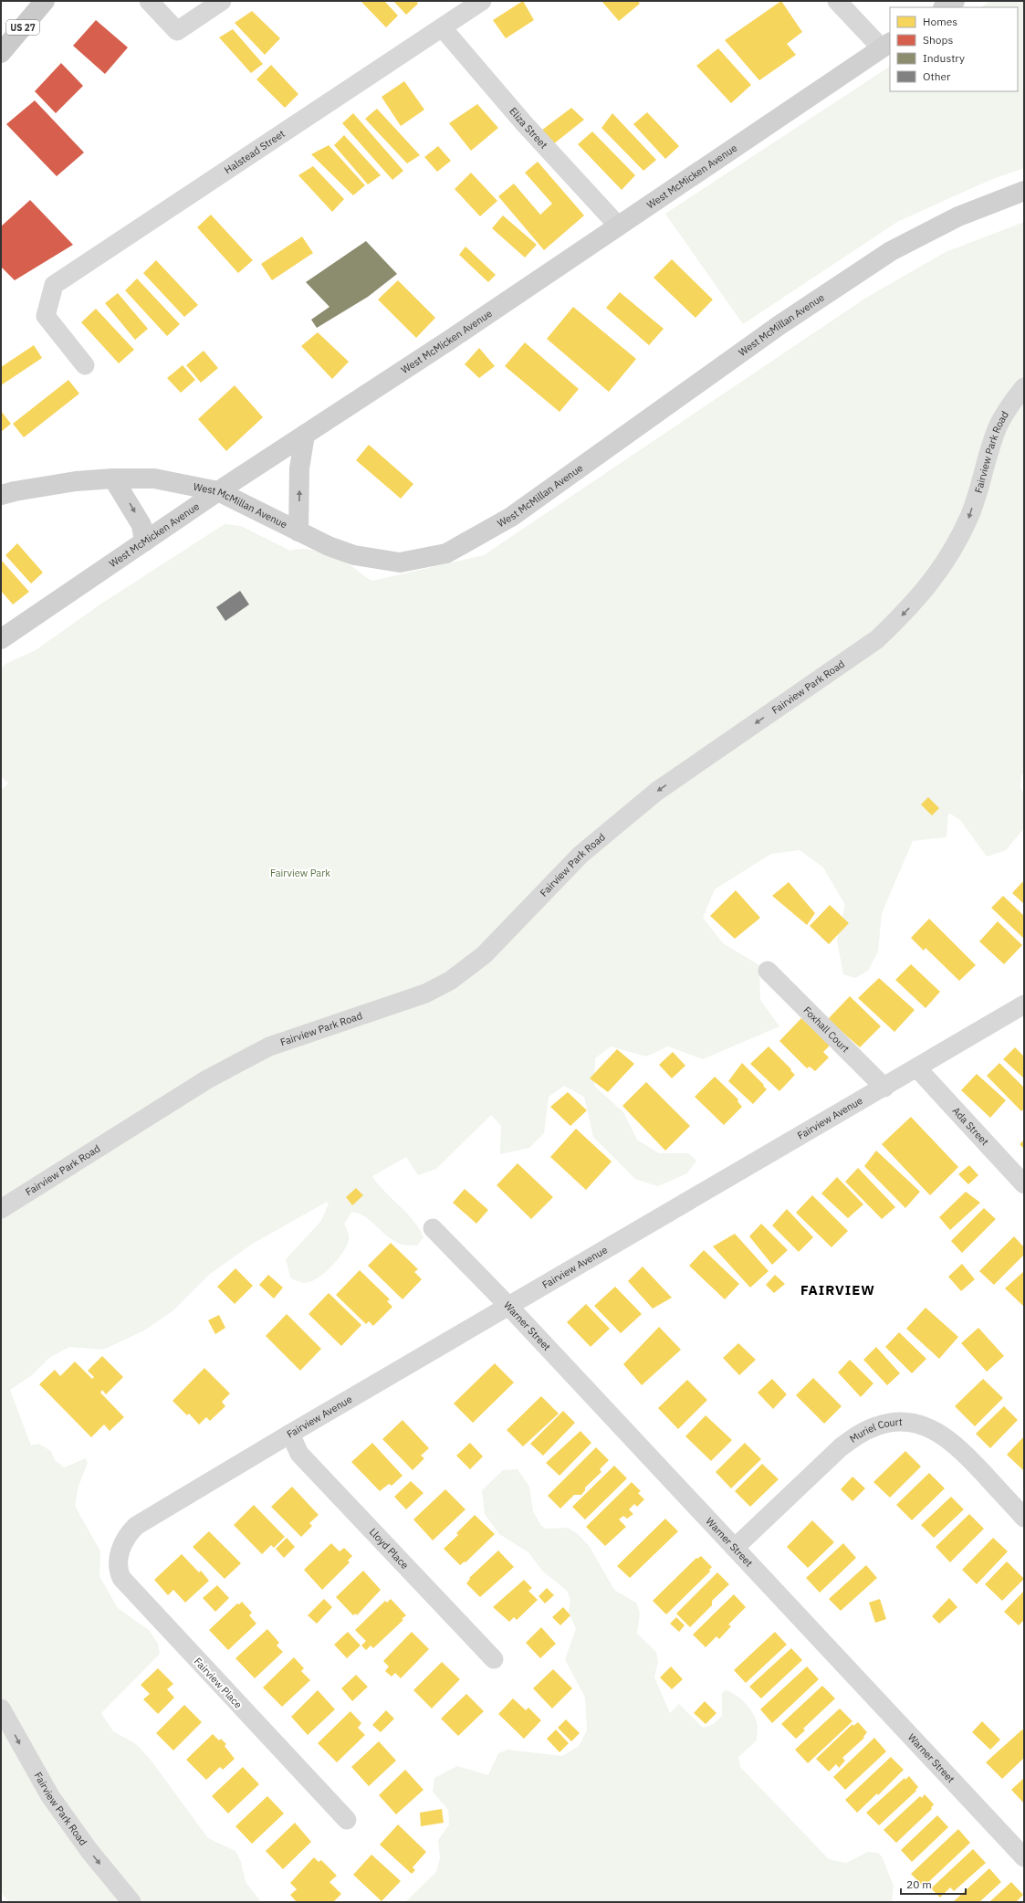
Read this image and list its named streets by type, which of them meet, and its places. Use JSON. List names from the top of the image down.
{
  "streets": {
    "main road": ["US 27"],
    "street": [
      "Eliza Street",
      "Halstead Street",
      "West McMicken Avenue",
      "West McMillan Avenue",
      "Fairview Park Road",
      "Foxhall Court",
      "Fairview Avenue",
      "Ada Street",
      "Warner Street",
      "Muriel Court",
      "Lloyd Place",
      "Fairview Place"
    ]
  },
  "crossings": [
    ["Eliza Street", "Halstead Street"],
    ["Eliza Street", "West McMicken Avenue"],
    ["West McMicken Avenue", "West McMillan Avenue"],
    ["Foxhall Court", "Fairview Avenue"],
    ["Fairview Avenue", "Ada Street"],
    ["Fairview Avenue", "Warner Street"],
    ["Fairview Avenue", "Lloyd Place"],
    ["Fairview Avenue", "Fairview Place"],
    ["Warner Street", "Muriel Court"]
  ],
  "one_way": ["Fairview Park Road"],
  "districts": ["FAIRVIEW"],
  "parks": ["Fairview Park"],
  "legend": [
    "Homes",
    "Shops",
    "Industry",
    "Other"
  ],
  "scale_bar": "20 m"
}
